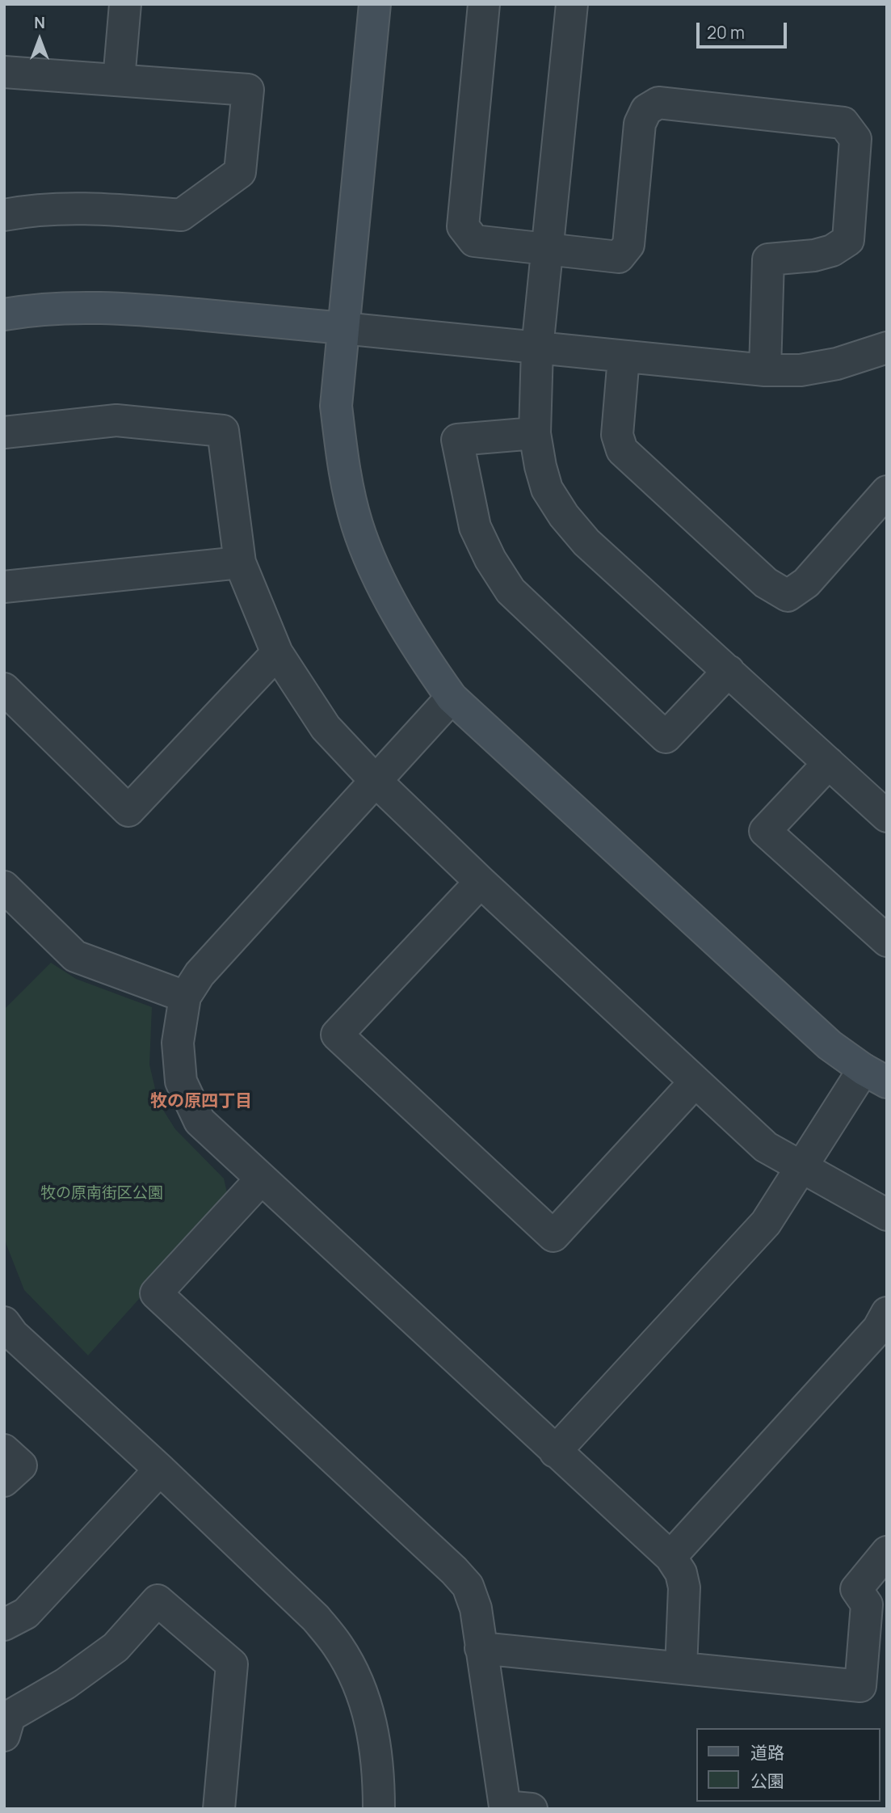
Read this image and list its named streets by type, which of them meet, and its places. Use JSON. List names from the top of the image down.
{
  "districts": ["牧の原四丁目"],
  "parks": ["牧の原南街区公園"],
  "legend": ["道路", "公園"],
  "scale_bar": "20 m",
  "north": "top"
}
